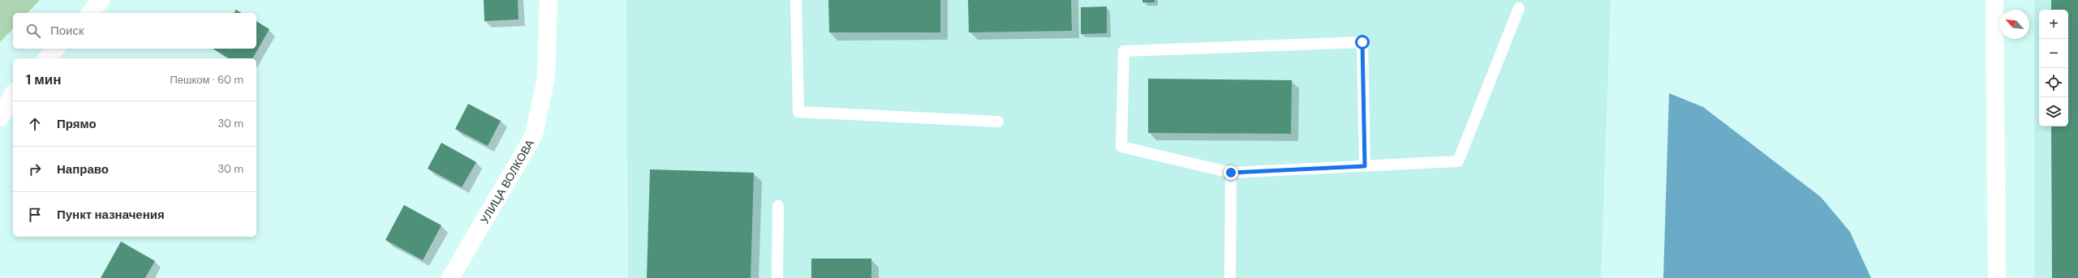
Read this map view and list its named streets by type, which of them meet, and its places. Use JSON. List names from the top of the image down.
{
  "streets": {
    "street": ["УЛИЦА ВОЛКОВА"]
  },
  "north": "top left",
  "page": {
    "map_buttons": ["+", "−"],
    "search": "Поиск",
    "heading": ["1 мин", "Пешком · 60 m"],
    "list": [
      ["Прямо", "30 m"],
      ["Направо", "30 m"],
      "Пункт назначения"
    ]
  }
}
